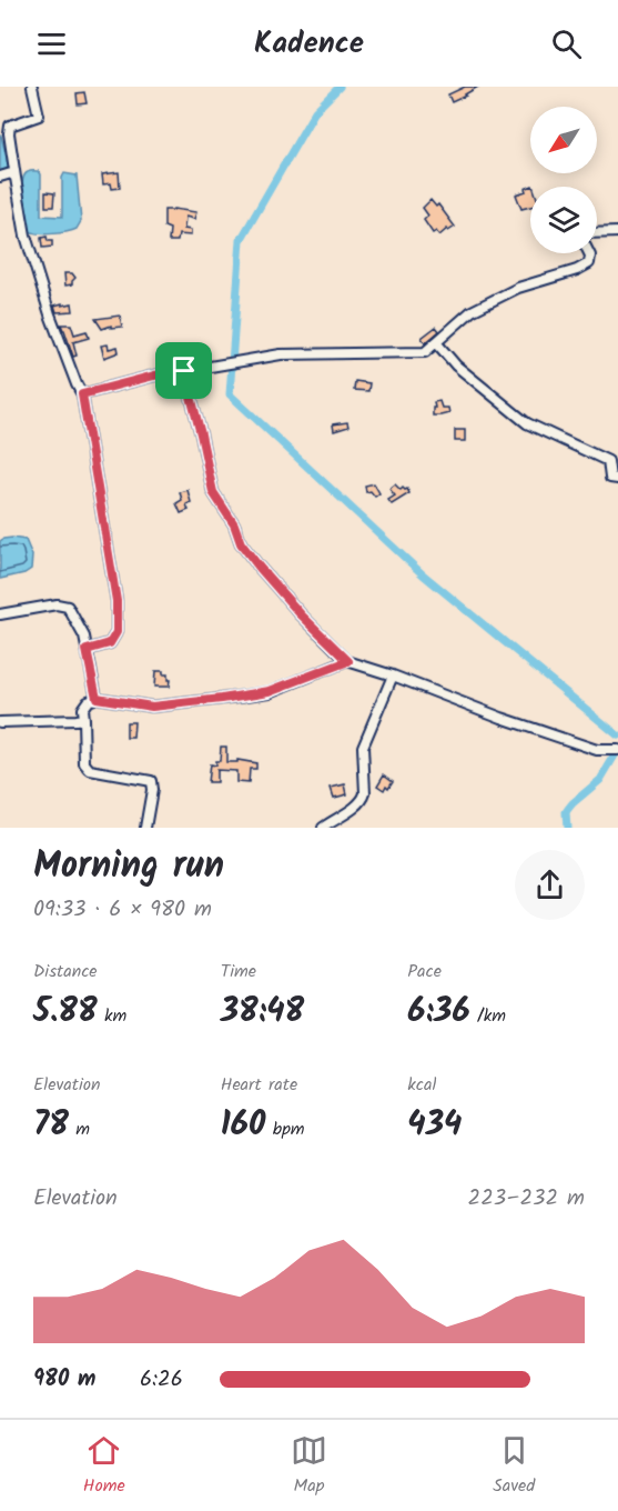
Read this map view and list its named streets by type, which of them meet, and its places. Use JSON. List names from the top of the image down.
{
  "north": "bottom left",
  "page": {
    "header": "Kadence",
    "heading": ["Morning run", "09:33 · 6 × 980 m"],
    "stats": [
      ["Distance", "5.88 km"],
      ["Time", "38:48"],
      ["Pace", "6:36 /km"],
      ["Elevation", "78 m"],
      ["Heart rate", "160 bpm"],
      ["kcal", "434"]
    ],
    "chart": ["Elevation", "223–232 m"],
    "list": [
      {
        "name": "980 m",
        "note": "6:26"
      }
    ],
    "tabs": ["Home", "Map", "Saved"]
  }
}
